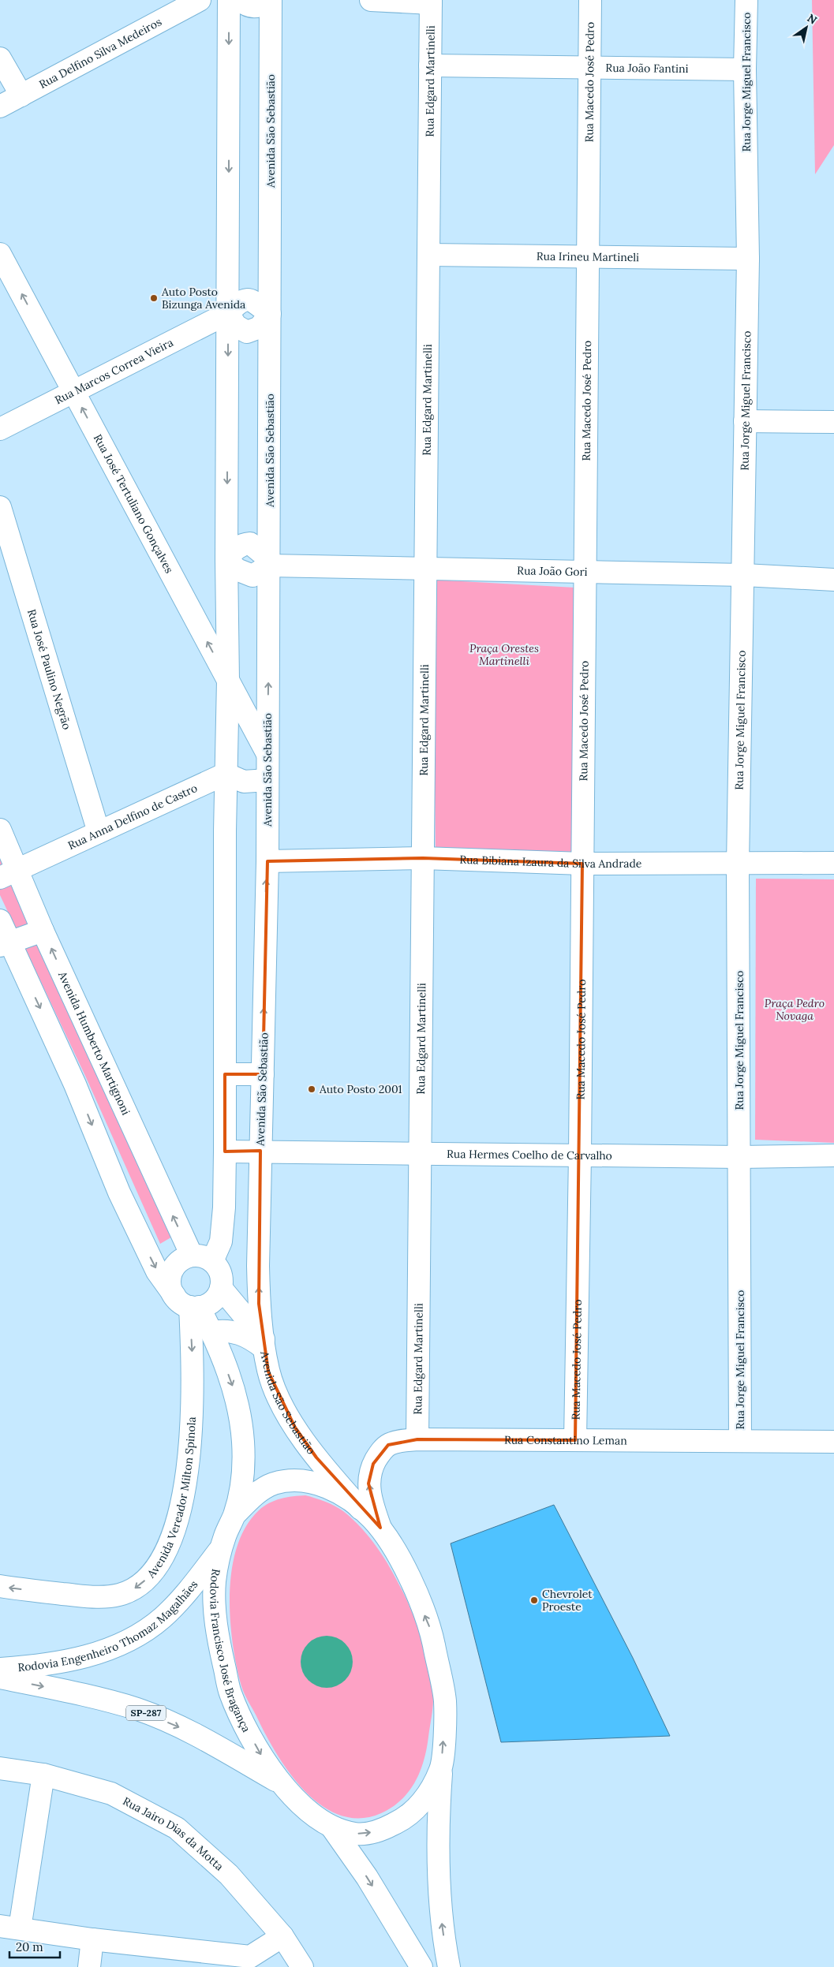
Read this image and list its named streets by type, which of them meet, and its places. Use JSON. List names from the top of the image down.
{
  "streets": {
    "street": [
      "Rua Delfino Silva Medeiros",
      "Rua João Fantini",
      "Rua Edgard Martinelli",
      "Rua Macedo José Pedro",
      "Rua Jorge Miguel Francisco",
      "Avenida São Sebastião",
      "Rua Irineu Martineli",
      "Rua Marcos Correa Vieira",
      "Rua José Tertuliano Gonçalves",
      "Rua João Gori",
      "Rua José Paulino Negrão",
      "Rua Anna Delfino de Castro",
      "Rua Bibiana Izaura da Silva Andrade",
      "Avenida Humberto Martignoni",
      "Rua Hermes Coelho de Carvalho",
      "Rua Constantino Leman",
      "Avenida Vereador Milton Spinola",
      "Rodovia Engenheiro Thomaz Magalhães",
      "Rodovia Francisco José Bragança",
      "SP-287",
      "Rua Jairo Dias da Motta"
    ]
  },
  "crossings": [
    ["Rua João Fantini", "Rua Edgard Martinelli"],
    ["Rua João Fantini", "Rua Macedo José Pedro"],
    ["Rua João Fantini", "Rua Jorge Miguel Francisco"],
    ["Rua Edgard Martinelli", "Rua Irineu Martineli"],
    ["Rua Edgard Martinelli", "Rua João Gori"],
    ["Rua Edgard Martinelli", "Rua Bibiana Izaura da Silva Andrade"],
    ["Rua Edgard Martinelli", "Rua Hermes Coelho de Carvalho"],
    ["Rua Edgard Martinelli", "Rua Constantino Leman"],
    ["Rua Macedo José Pedro", "Rua Irineu Martineli"],
    ["Rua Macedo José Pedro", "Rua João Gori"],
    ["Rua Macedo José Pedro", "Rua Bibiana Izaura da Silva Andrade"],
    ["Rua Macedo José Pedro", "Rua Hermes Coelho de Carvalho"],
    ["Rua Macedo José Pedro", "Rua Constantino Leman"],
    ["Rua Jorge Miguel Francisco", "Rua Irineu Martineli"],
    ["Rua Jorge Miguel Francisco", "Rua João Gori"],
    ["Rua Jorge Miguel Francisco", "Rua Bibiana Izaura da Silva Andrade"],
    ["Rua Jorge Miguel Francisco", "Rua Hermes Coelho de Carvalho"],
    ["Rua Jorge Miguel Francisco", "Rua Constantino Leman"],
    ["Avenida São Sebastião", "Rua Marcos Correa Vieira"],
    ["Avenida São Sebastião", "Rua José Tertuliano Gonçalves"],
    ["Avenida São Sebastião", "Rua João Gori"],
    ["Avenida São Sebastião", "Rua Bibiana Izaura da Silva Andrade"],
    ["Avenida São Sebastião", "Rua Hermes Coelho de Carvalho"],
    ["Avenida São Sebastião", "Rodovia Francisco José Bragança"],
    ["Rua Marcos Correa Vieira", "Rua José Tertuliano Gonçalves"],
    ["Rua José Paulino Negrão", "Rua Anna Delfino de Castro"],
    ["Rua Anna Delfino de Castro", "Avenida Humberto Martignoni"],
    ["Rua Constantino Leman", "Rodovia Francisco José Bragança"],
    ["Rodovia Engenheiro Thomaz Magalhães", "Rodovia Francisco José Bragança"]
  ],
  "one_way": ["Rua José Tertuliano Gonçalves", "Rodovia Engenheiro Thomaz Magalhães"],
  "parks": ["Praça Orestes Martinelli", "Praça Pedro Novaga"],
  "places": ["Auto Posto Bizunga Avenida", "Auto Posto 2001", "Chevrolet Proeste"],
  "scale_bar": "20 m",
  "north": "top right"
}
